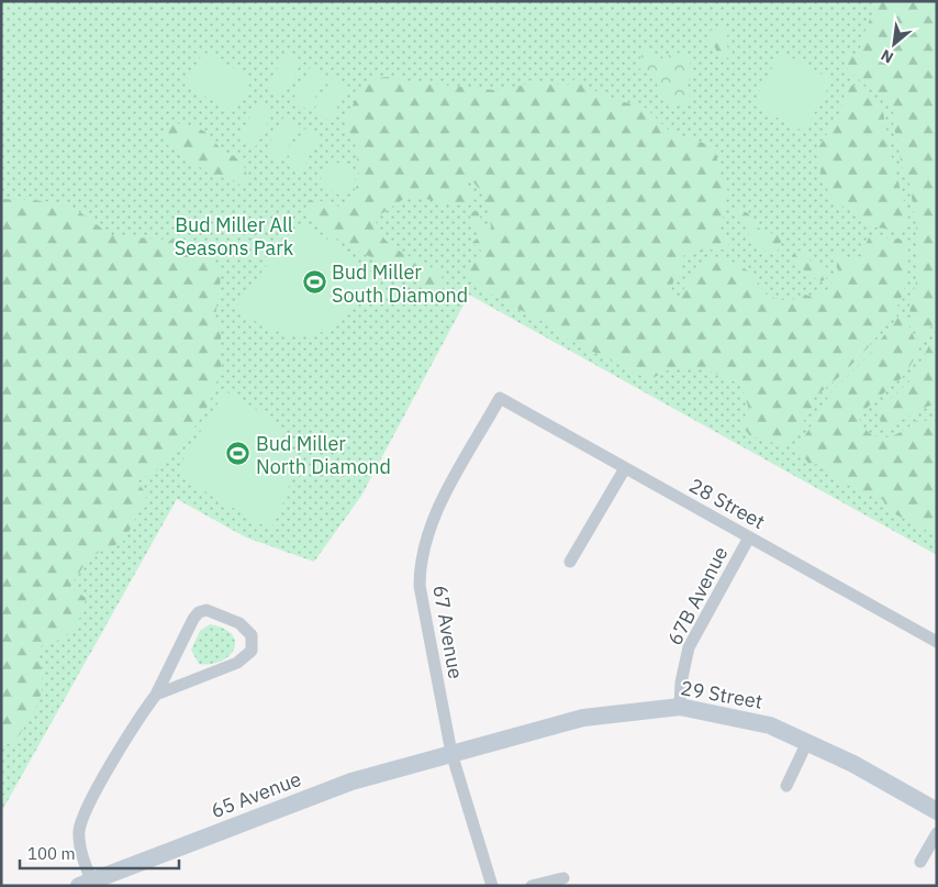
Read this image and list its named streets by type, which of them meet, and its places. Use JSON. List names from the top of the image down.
{
  "streets": {
    "street": [
      "28 Street",
      "67B Avenue",
      "67 Avenue",
      "29 Street",
      "65 Avenue"
    ]
  },
  "crossings": [
    ["28 Street", "67B Avenue"],
    ["28 Street", "67 Avenue"],
    ["67B Avenue", "29 Street"],
    ["67 Avenue", "29 Street"],
    ["67 Avenue", "65 Avenue"],
    ["29 Street", "65 Avenue"]
  ],
  "parks": ["Bud Miller All Seasons Park"],
  "places": {
    "sports": ["Bud Miller South Diamond", "Bud Miller North Diamond"]
  },
  "scale_bar": "100 m",
  "north": "bottom left"
}
